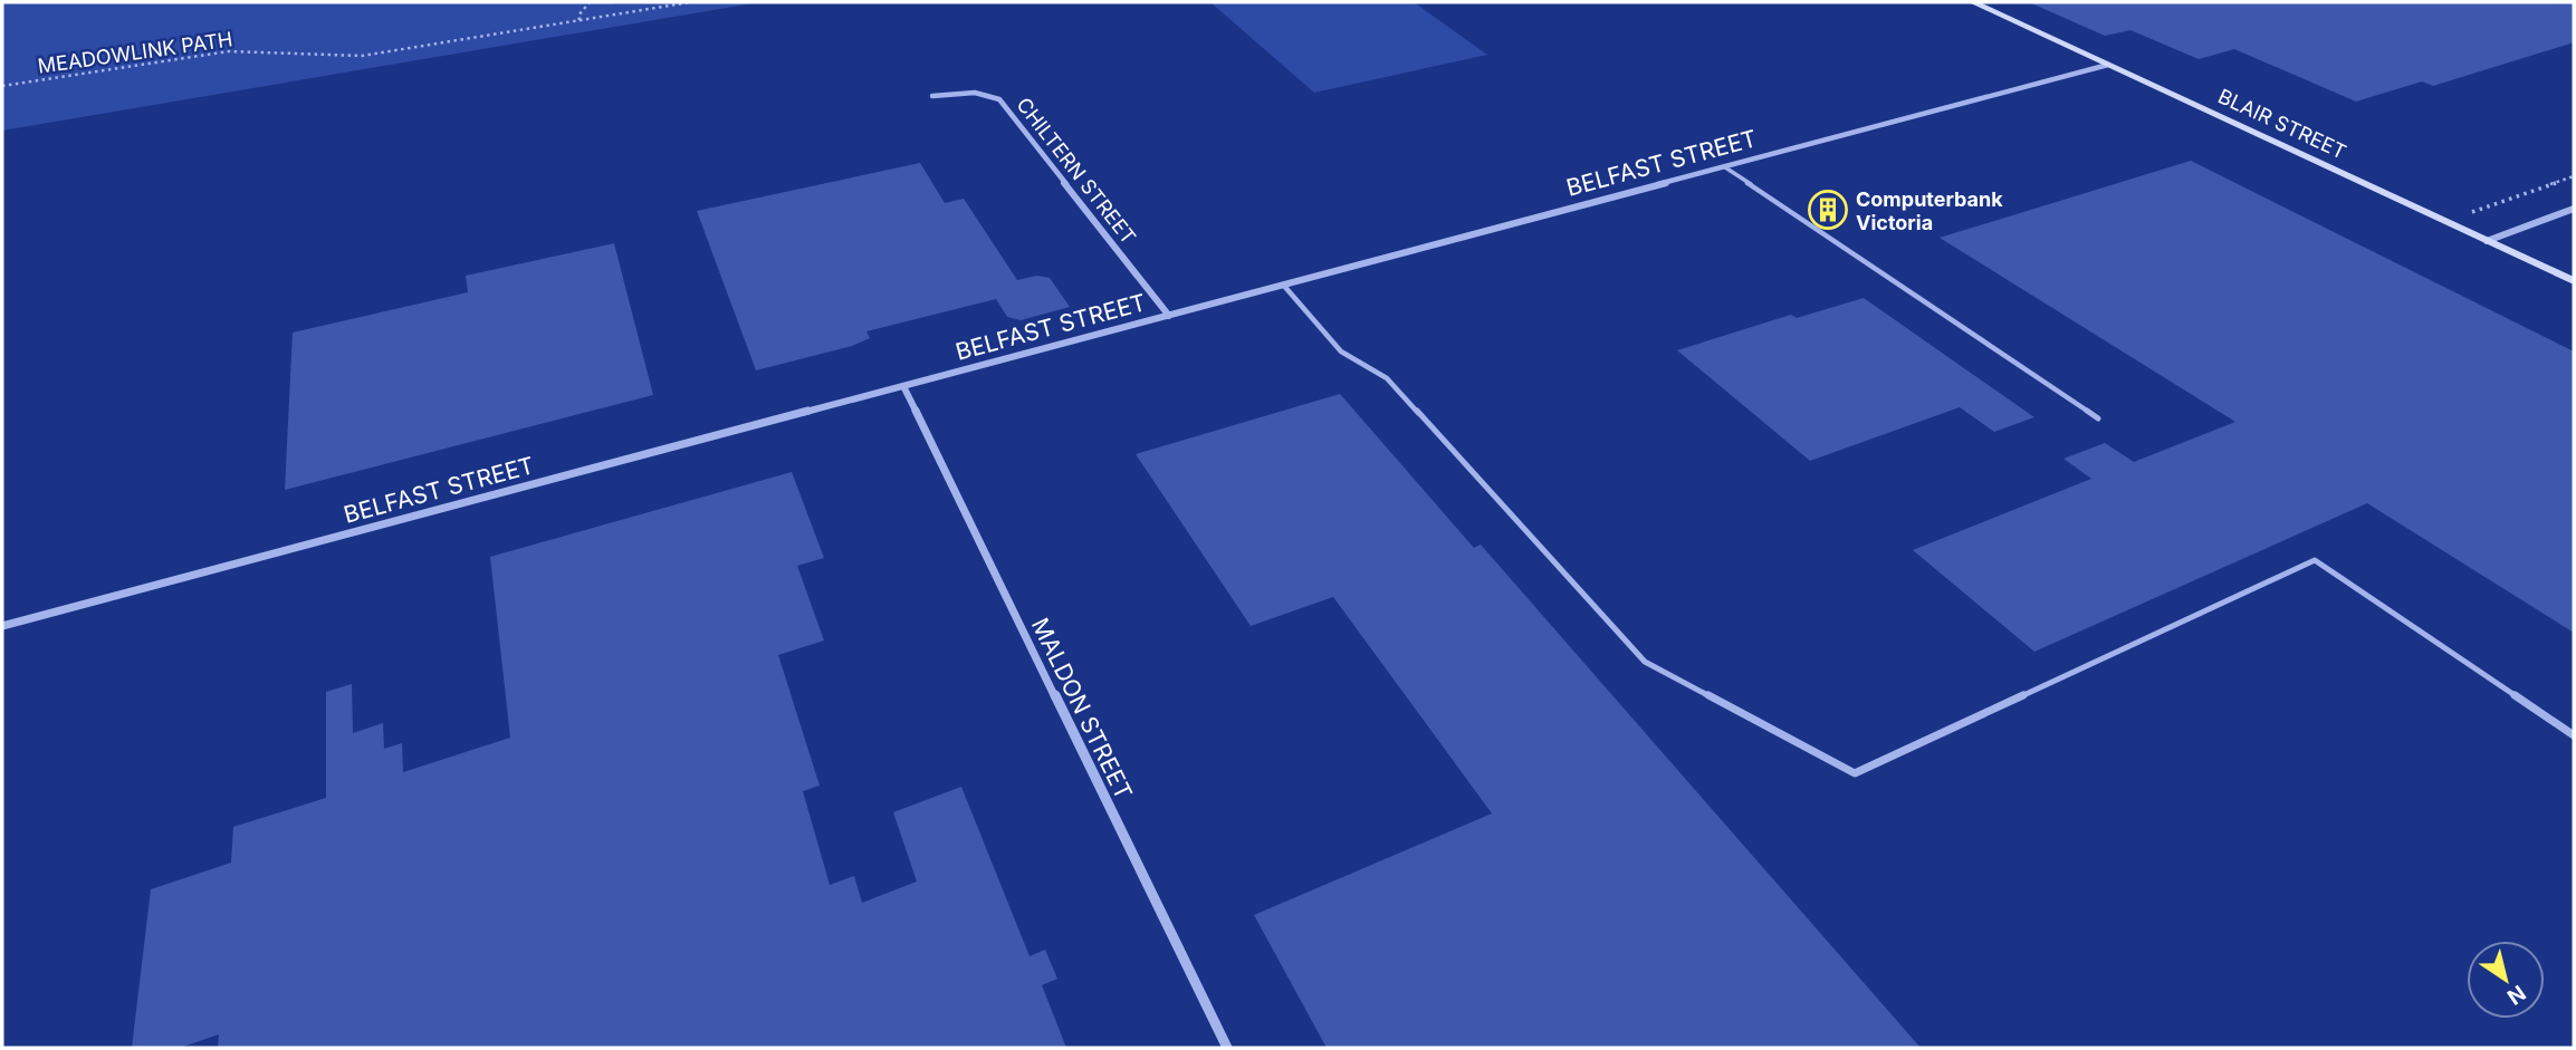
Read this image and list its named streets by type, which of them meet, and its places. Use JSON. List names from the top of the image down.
{
  "streets": {
    "street": [
      "BLAIR STREET",
      "BELFAST STREET",
      "CHILTERN STREET",
      "MALDON STREET"
    ],
    "path": ["MEADOWLINK PATH"]
  },
  "crossings": [
    ["BLAIR STREET", "BELFAST STREET"],
    ["BELFAST STREET", "CHILTERN STREET"],
    ["BELFAST STREET", "MALDON STREET"]
  ],
  "places": {
    "building": ["Computerbank Victoria"]
  },
  "north": "bottom right"
}
